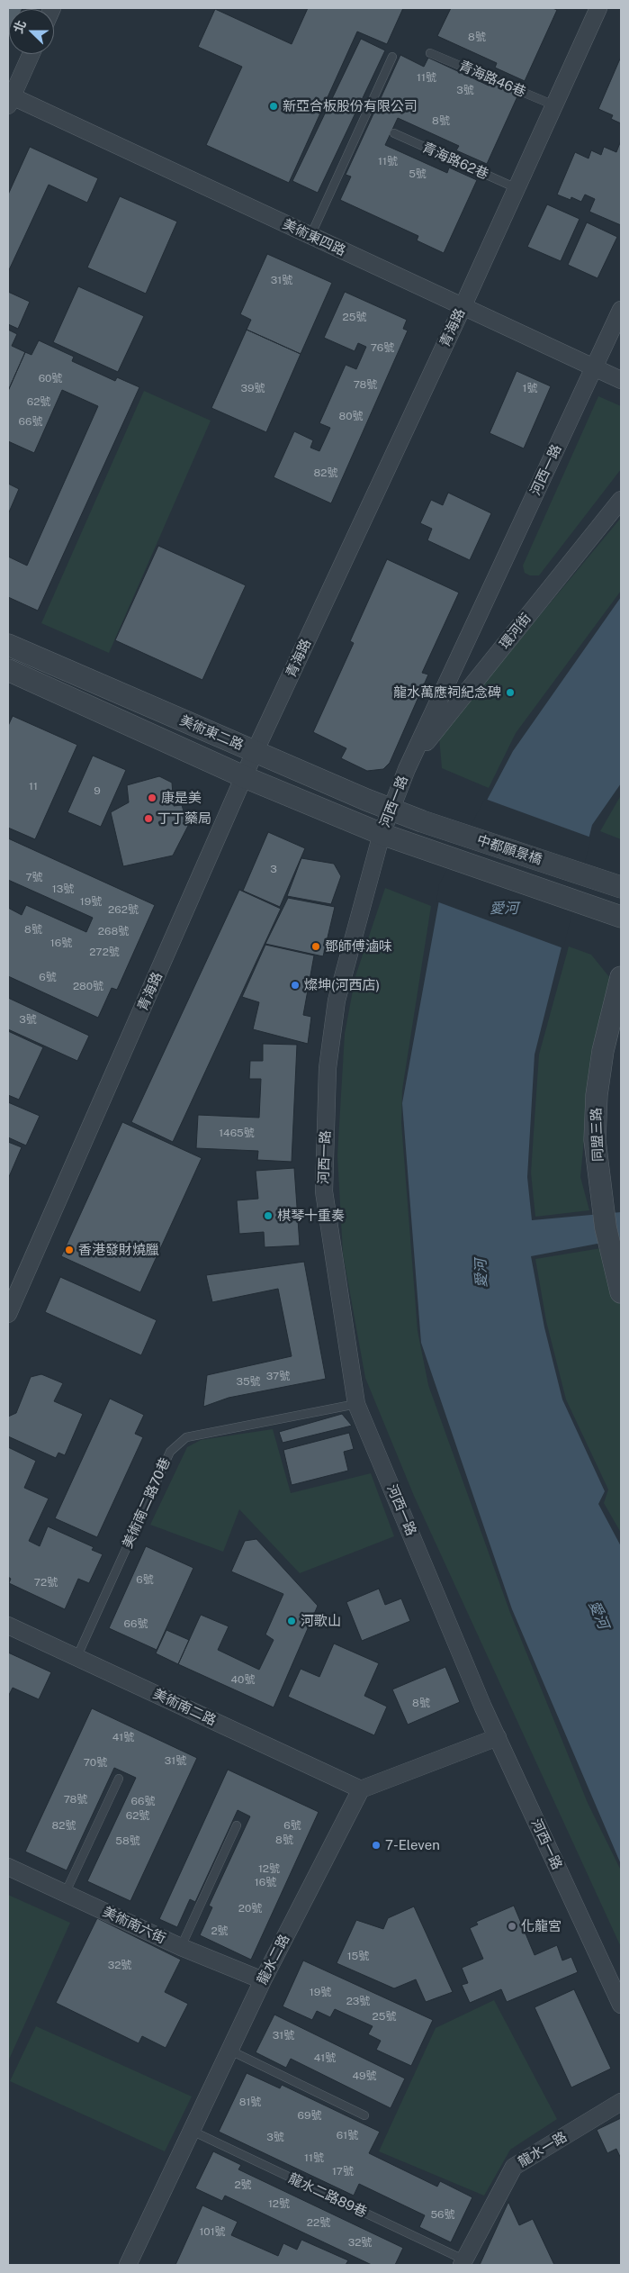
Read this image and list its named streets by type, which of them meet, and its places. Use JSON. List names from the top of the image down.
{
  "streets": {
    "street": [
      "美術東四路",
      "青海路",
      "河西一路",
      "環河街",
      "美術東二路",
      "中都願景橋",
      "同盟三路",
      "美術南二路",
      "美術南六街",
      "龍水二路",
      "龍水一路"
    ],
    "lane": [
      "青海路46巷",
      "青海路62巷",
      "美術南二路70巷",
      "龍水二路89巷"
    ]
  },
  "crossings": [
    ["青海路46巷", "青海路"],
    ["青海路62巷", "青海路"],
    ["美術東四路", "青海路"],
    ["美術東四路", "河西一路"],
    ["青海路", "美術東二路"],
    ["河西一路", "環河街"],
    ["河西一路", "美術東二路"],
    ["河西一路", "美術南二路70巷"],
    ["美術東二路", "中都願景橋"],
    ["美術南二路70巷", "美術南二路"],
    ["美術南二路", "龍水二路"],
    ["美術南六街", "龍水二路"],
    ["龍水二路", "龍水二路89巷"],
    ["龍水一路", "龍水二路89巷"]
  ],
  "water": ["愛河"],
  "places": [
    "新亞合板股份有限公司",
    "龍水萬應祠紀念碑",
    "康是美",
    "丁丁藥局",
    "鄧師傅滷味",
    "燦坤(河西店)",
    "棋琴十重奏",
    "香港發財燒臘",
    "河歌山",
    "7-Eleven",
    "化龍宮"
  ],
  "house_numbers": [
    "8號",
    "11號",
    "3號",
    "8號",
    "11號",
    "5號",
    "31號",
    "25號",
    "76號",
    "60號",
    "78號",
    "39號",
    "1號",
    "62號",
    "80號",
    "66號",
    "82號",
    "11",
    "9",
    "3",
    "7號",
    "13號",
    "19號",
    "262號",
    "8號",
    "268號",
    "16號",
    "272號",
    "6號",
    "280號",
    "3號",
    "1465號",
    "37號",
    "35號",
    "6號",
    "72號",
    "66號",
    "40號",
    "8號",
    "41號",
    "31號",
    "70號",
    "78號",
    "66號",
    "62號",
    "82號",
    "6號",
    "8號",
    "58號",
    "12號",
    "16號",
    "20號",
    "2號",
    "15號",
    "32號",
    "19號",
    "23號",
    "25號",
    "31號",
    "41號",
    "49號",
    "81號",
    "69號",
    "61號",
    "3號",
    "11號",
    "17號",
    "2號",
    "12號",
    "56號",
    "22號",
    "101號",
    "32號"
  ],
  "north": "left"
}
